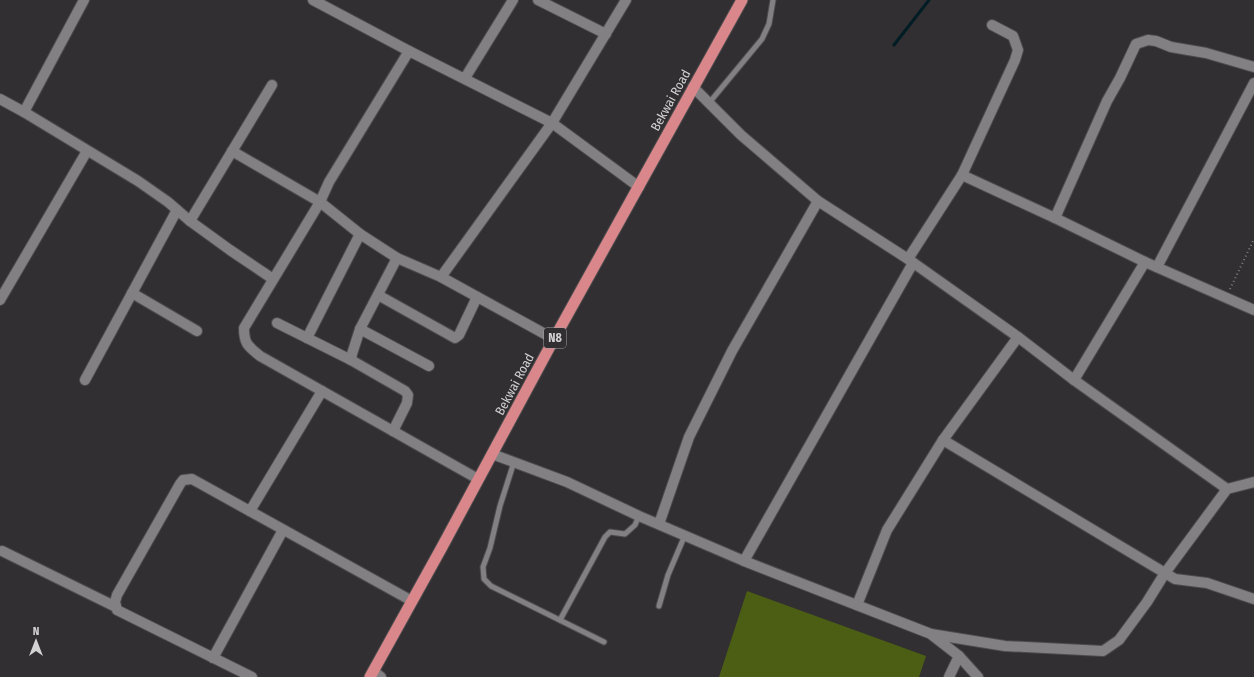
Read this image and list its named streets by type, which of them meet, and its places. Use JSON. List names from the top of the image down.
{
  "streets": {
    "highway": ["Bekwai Road", "N8"]
  },
  "north": "top"
}
